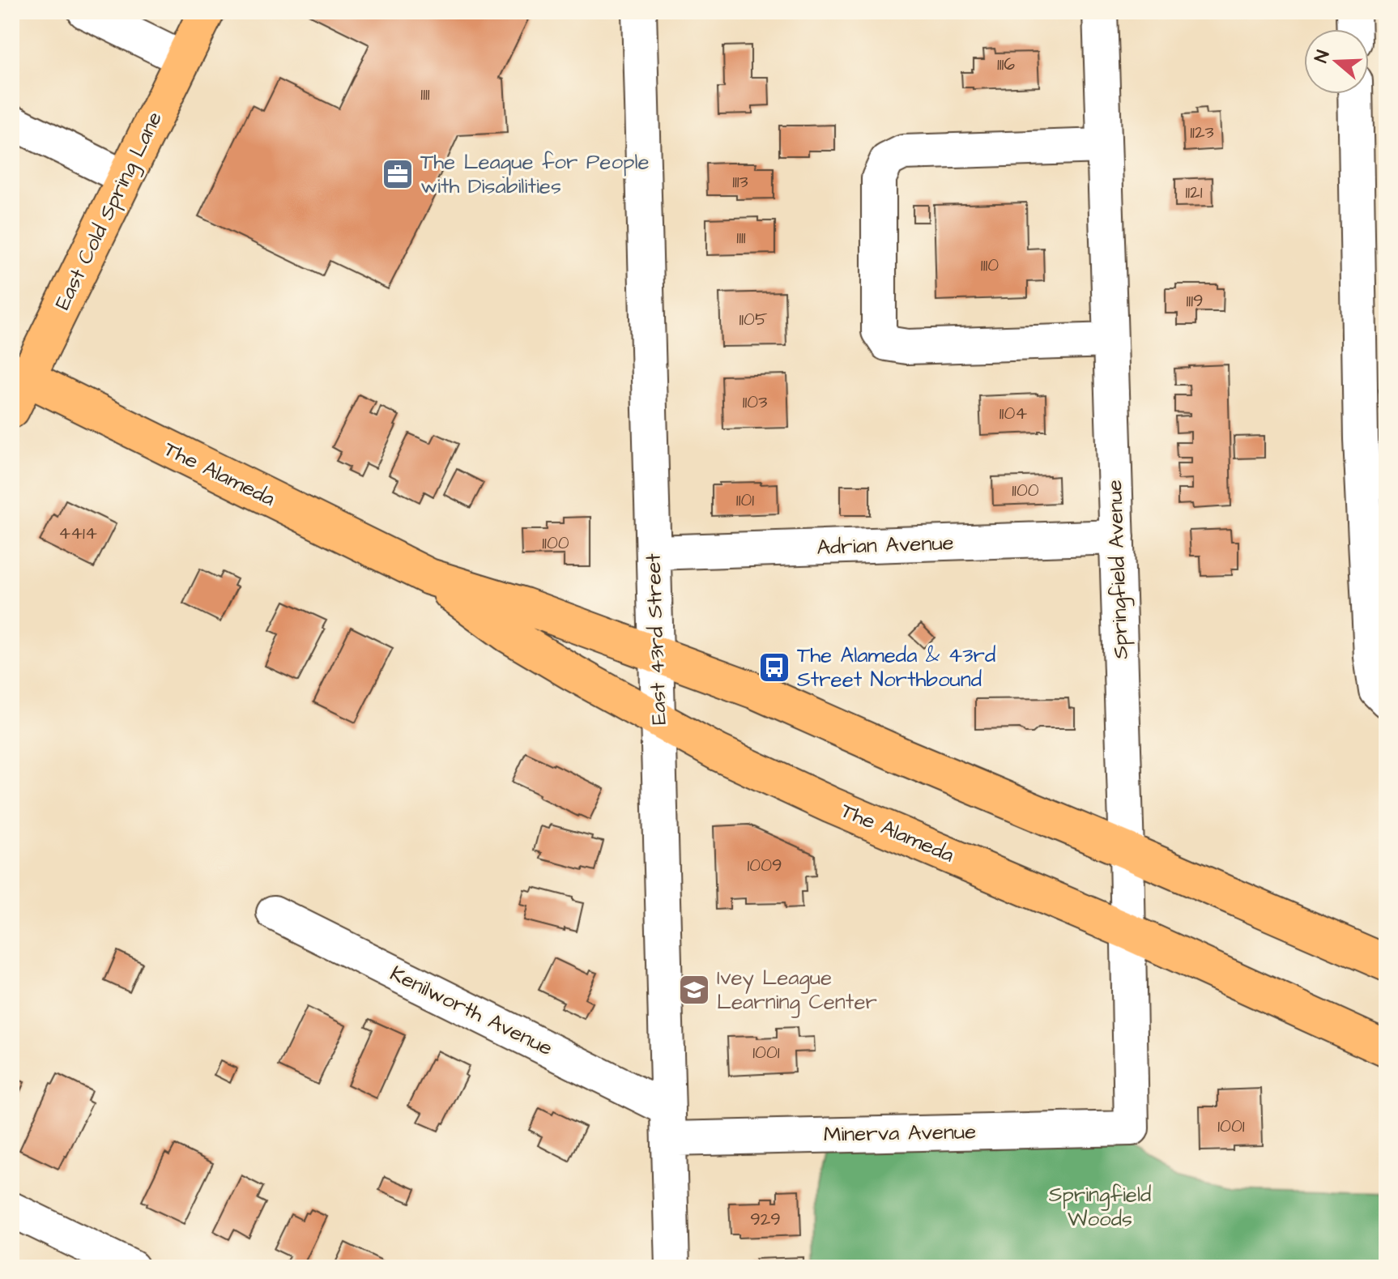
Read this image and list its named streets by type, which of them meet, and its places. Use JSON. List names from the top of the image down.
{
  "streets": {
    "main road": ["East Cold Spring Lane", "The Alameda"],
    "street": [
      "Adrian Avenue",
      "Springfield Avenue",
      "East 43rd Street",
      "Kenilworth Avenue",
      "Minerva Avenue"
    ]
  },
  "crossings": [
    ["East Cold Spring Lane", "The Alameda"],
    ["The Alameda", "Springfield Avenue"],
    ["The Alameda", "East 43rd Street"],
    ["Adrian Avenue", "Springfield Avenue"],
    ["Adrian Avenue", "East 43rd Street"],
    ["Springfield Avenue", "Minerva Avenue"],
    ["East 43rd Street", "Kenilworth Avenue"],
    ["East 43rd Street", "Minerva Avenue"],
    ["Kenilworth Avenue", "Minerva Avenue"]
  ],
  "parks": ["Springfield Woods"],
  "places": {
    "office": ["The League for People with Disabilities"],
    "bus stop": ["The Alameda & 43rd Street Northbound"],
    "school or university": ["Ivey League Learning Center"]
  },
  "house_numbers": [
    "1116",
    "1111",
    "1123",
    "1113",
    "1121",
    "1111",
    "1110",
    "1119",
    "1105",
    "1103",
    "1104",
    "1100",
    "1101",
    "4414",
    "1100",
    "1009",
    "1001",
    "1001",
    "929"
  ],
  "north": "left"
}
